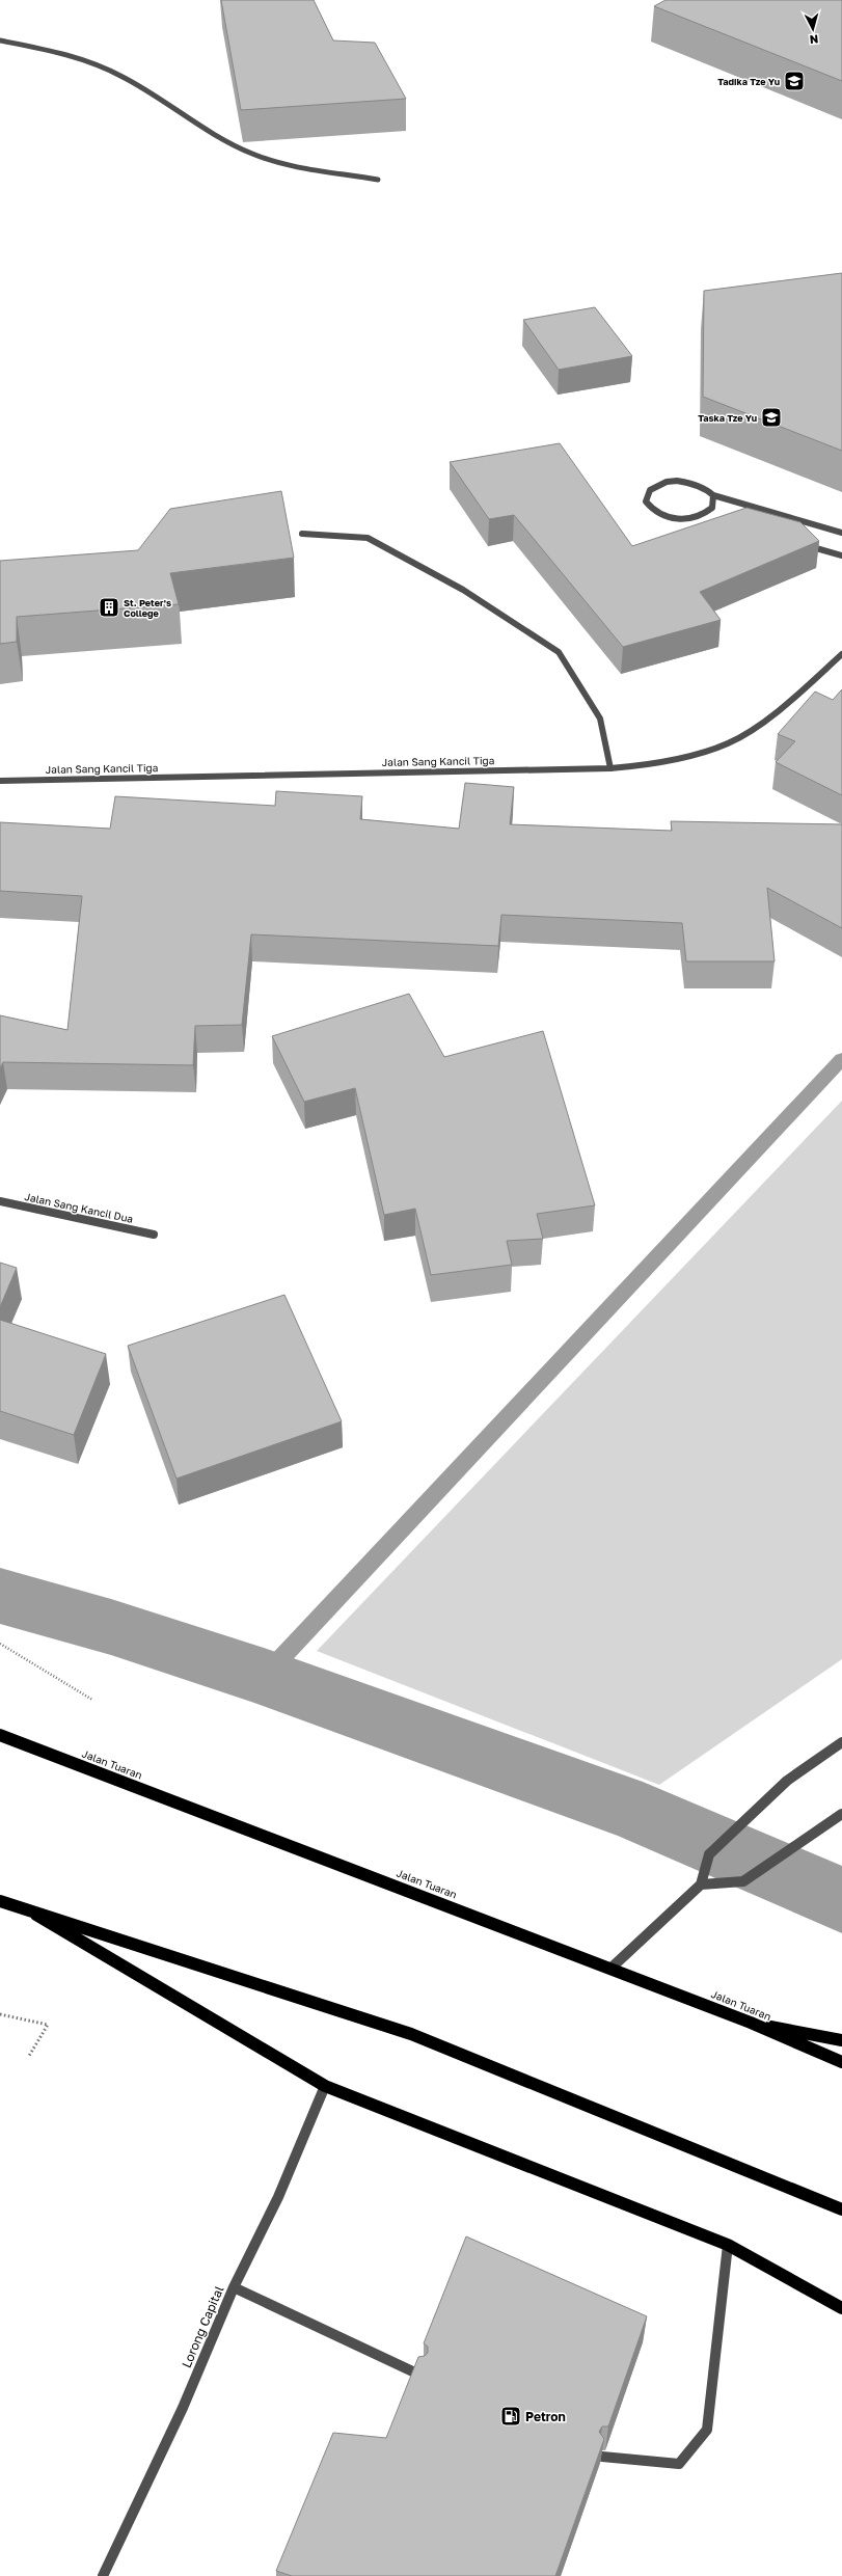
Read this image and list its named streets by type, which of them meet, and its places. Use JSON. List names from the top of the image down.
{
  "streets": {
    "main road": ["Jalan Tuaran"],
    "street": ["Jalan Sang Kancil Tiga", "Jalan Sang Kancil Dua", "Lorong Capital"]
  },
  "places": {
    "school or university": ["Tadika Tze Yu", "Taska Tze Yu"],
    "building": ["St. Peter's College"],
    "fuel station": ["Petron"]
  },
  "north": "bottom"
}
